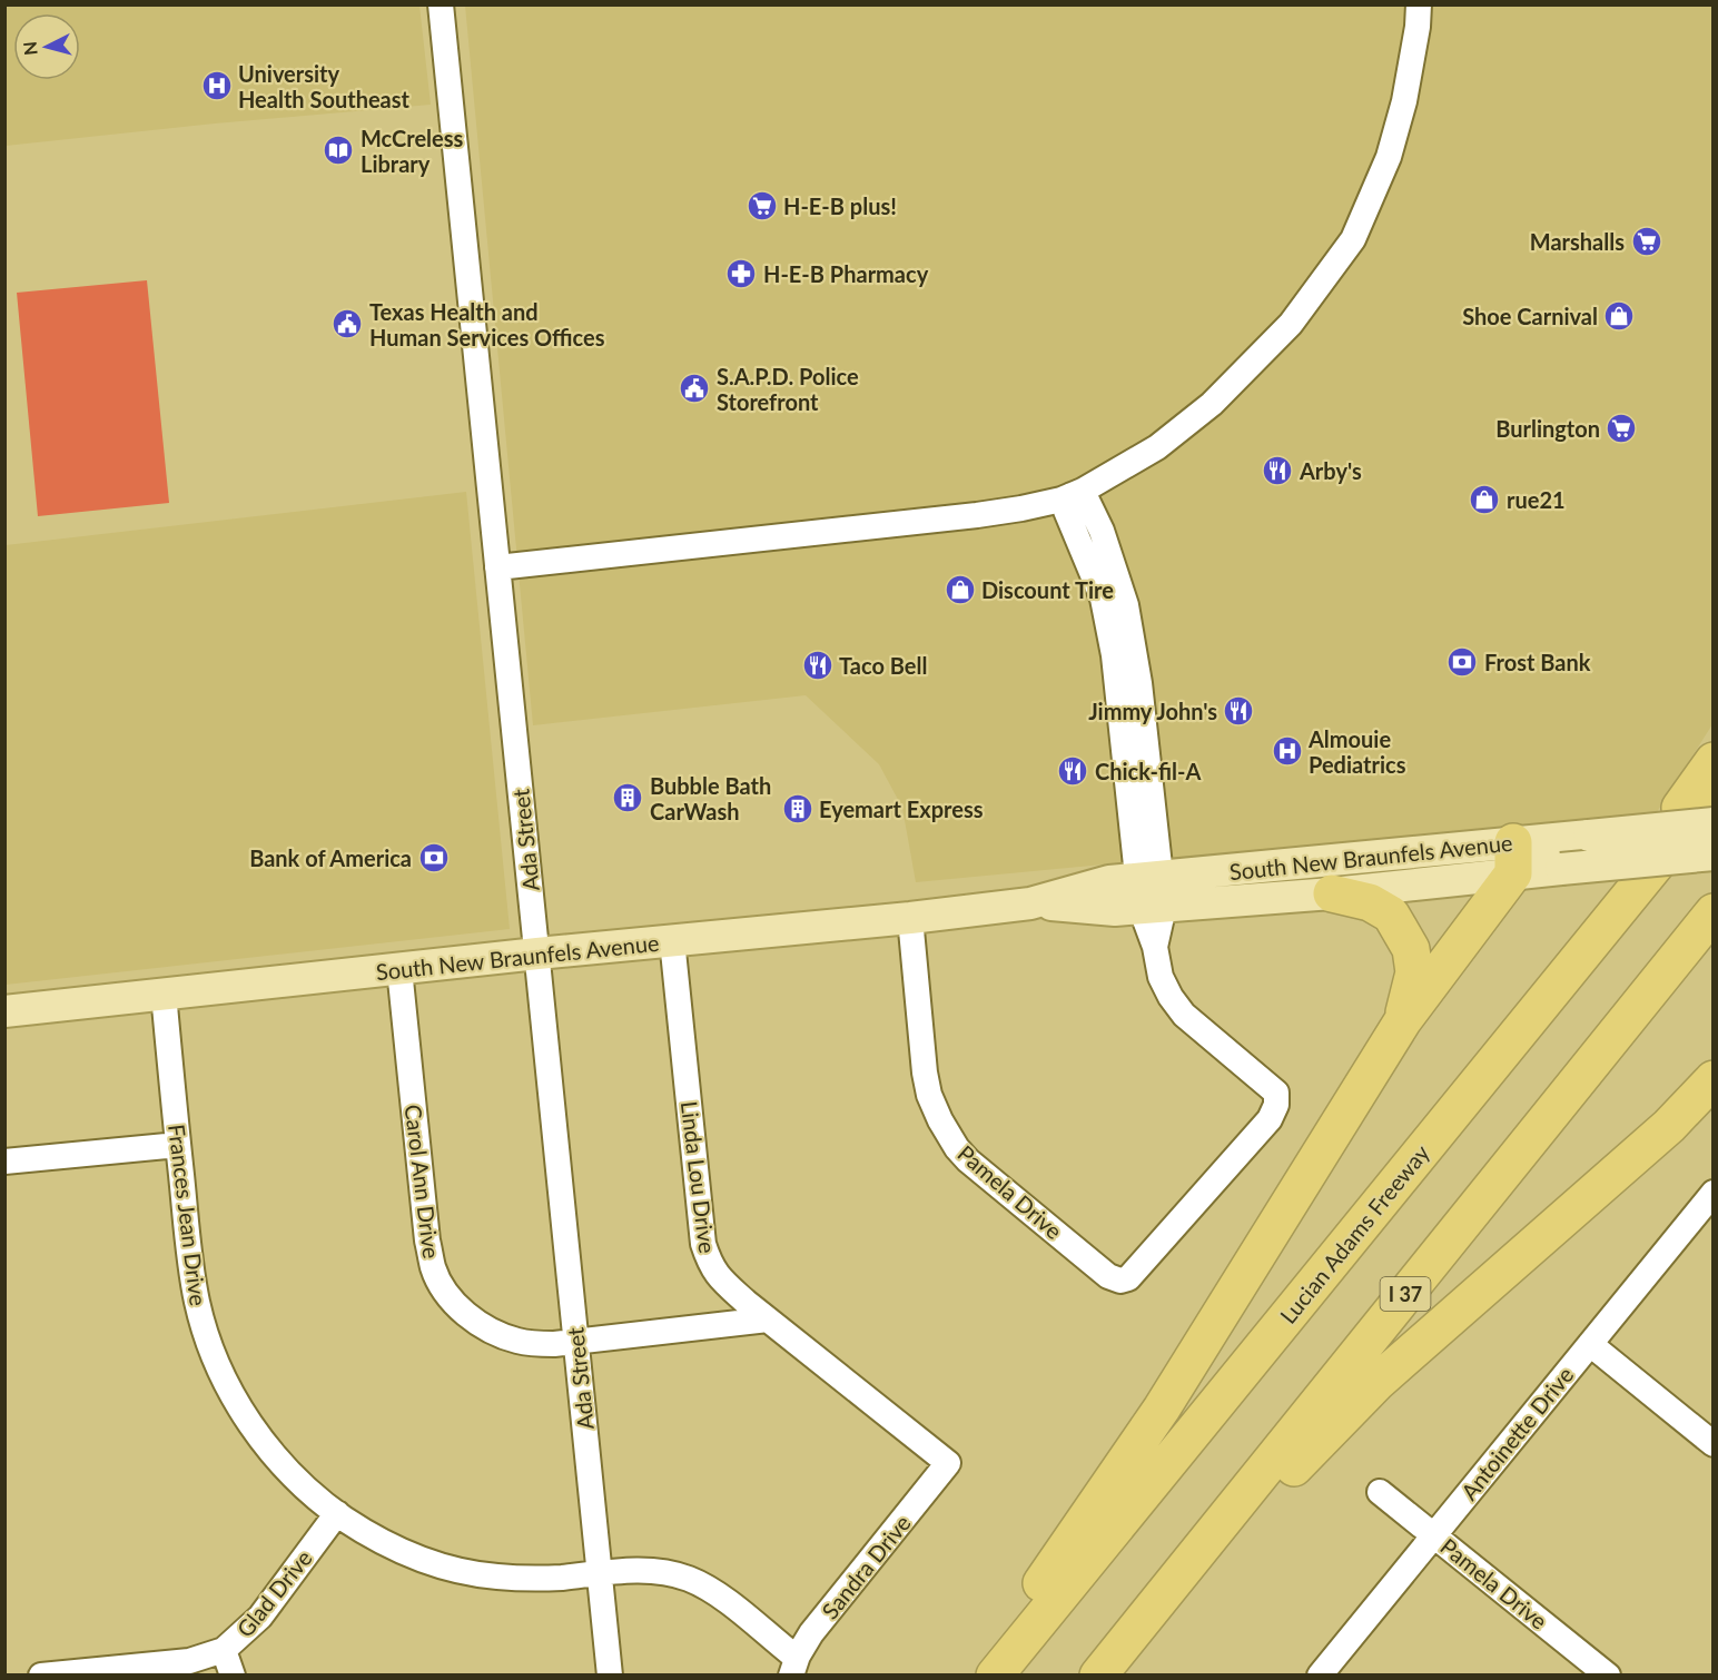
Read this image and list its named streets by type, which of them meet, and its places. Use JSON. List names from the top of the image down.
{
  "streets": {
    "highway": ["Lucian Adams Freeway", "I 37"],
    "main road": ["South New Braunfels Avenue"],
    "street": [
      "Ada Street",
      "Linda Lou Drive",
      "Carol Ann Drive",
      "Pamela Drive",
      "Frances Jean Drive",
      "Antoinette Drive",
      "Sandra Drive",
      "Glad Drive"
    ]
  },
  "crossings": [
    ["Ada Street", "South New Braunfels Avenue"],
    ["Ada Street", "Carol Ann Drive"],
    ["Ada Street", "Frances Jean Drive"],
    ["South New Braunfels Avenue", "Linda Lou Drive"],
    ["South New Braunfels Avenue", "Carol Ann Drive"],
    ["South New Braunfels Avenue", "Pamela Drive"],
    ["South New Braunfels Avenue", "Frances Jean Drive"],
    ["Linda Lou Drive", "Carol Ann Drive"],
    ["Linda Lou Drive", "Sandra Drive"],
    ["Pamela Drive", "Antoinette Drive"],
    ["Frances Jean Drive", "Sandra Drive"],
    ["Frances Jean Drive", "Glad Drive"]
  ],
  "places": {
    "hospital": ["University Health Southeast", "Almouie Pediatrics"],
    "library": ["McCreless Library"],
    "supermarket": ["H-E-B plus!", "Marshalls", "Burlington"],
    "pharmacy": ["H-E-B Pharmacy"],
    "shop": ["Shoe Carnival", "rue21", "Discount Tire"],
    "public building": ["Texas Health and Human Services Offices", "S.A.P.D. Police Storefront"],
    "restaurant": [
      "Arby's",
      "Taco Bell",
      "Jimmy John's",
      "Chick-fil-A"
    ],
    "bank": ["Frost Bank", "Bank of America"],
    "building": ["Bubble Bath CarWash", "Eyemart Express"]
  },
  "north": "left"
}
